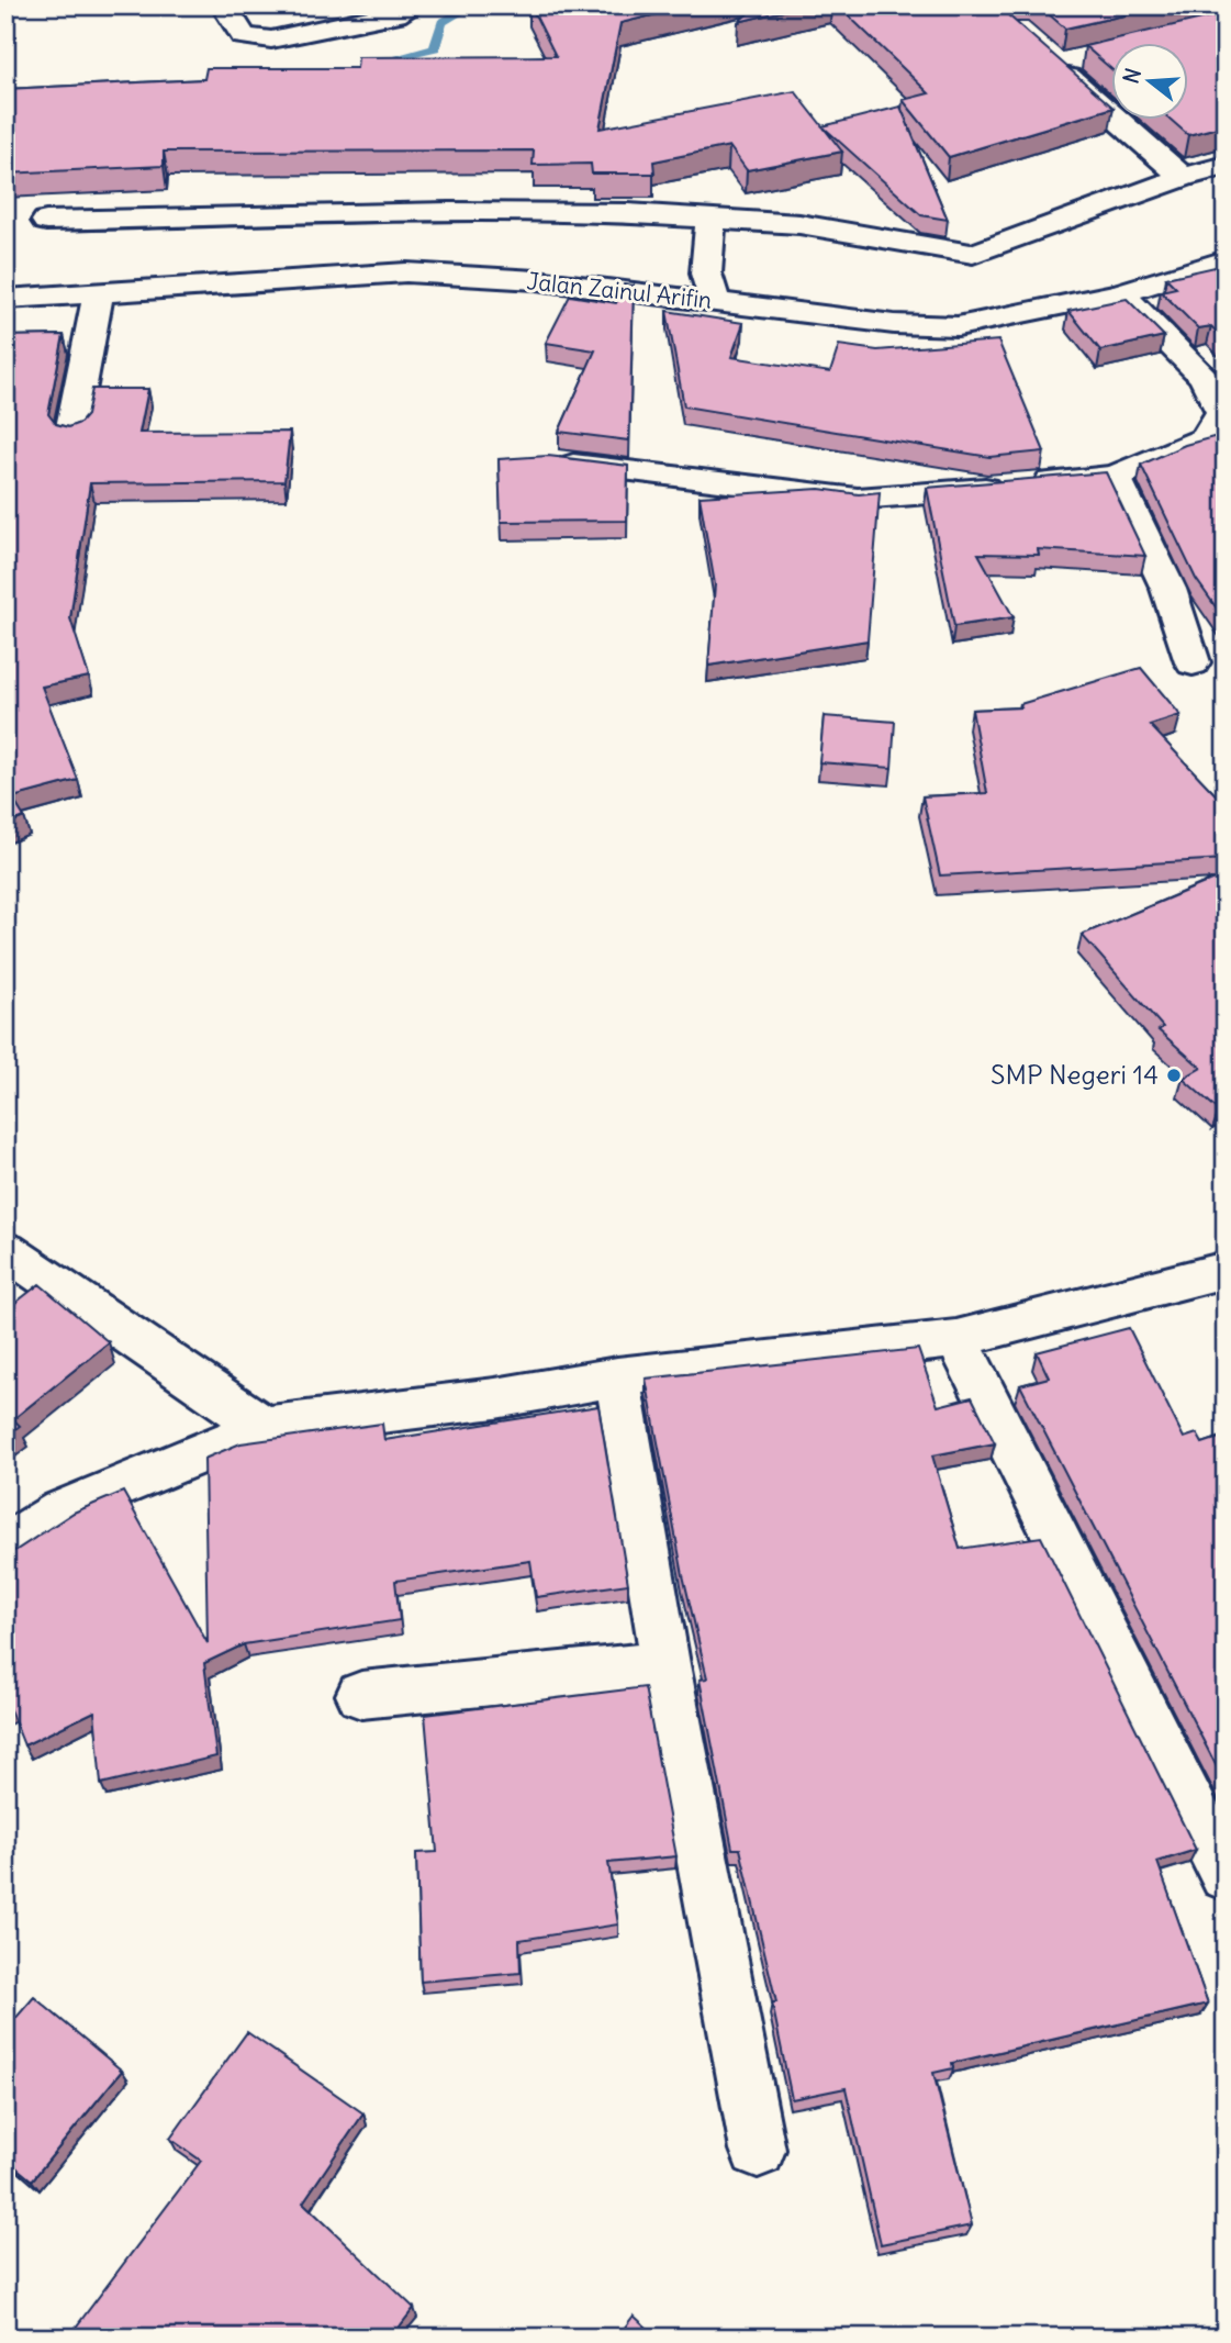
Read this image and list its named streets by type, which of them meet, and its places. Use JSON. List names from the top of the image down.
{
  "streets": {
    "street": ["Jalan Zainul Arifin"]
  },
  "places": ["SMP Negeri 14"],
  "north": "left"
}
